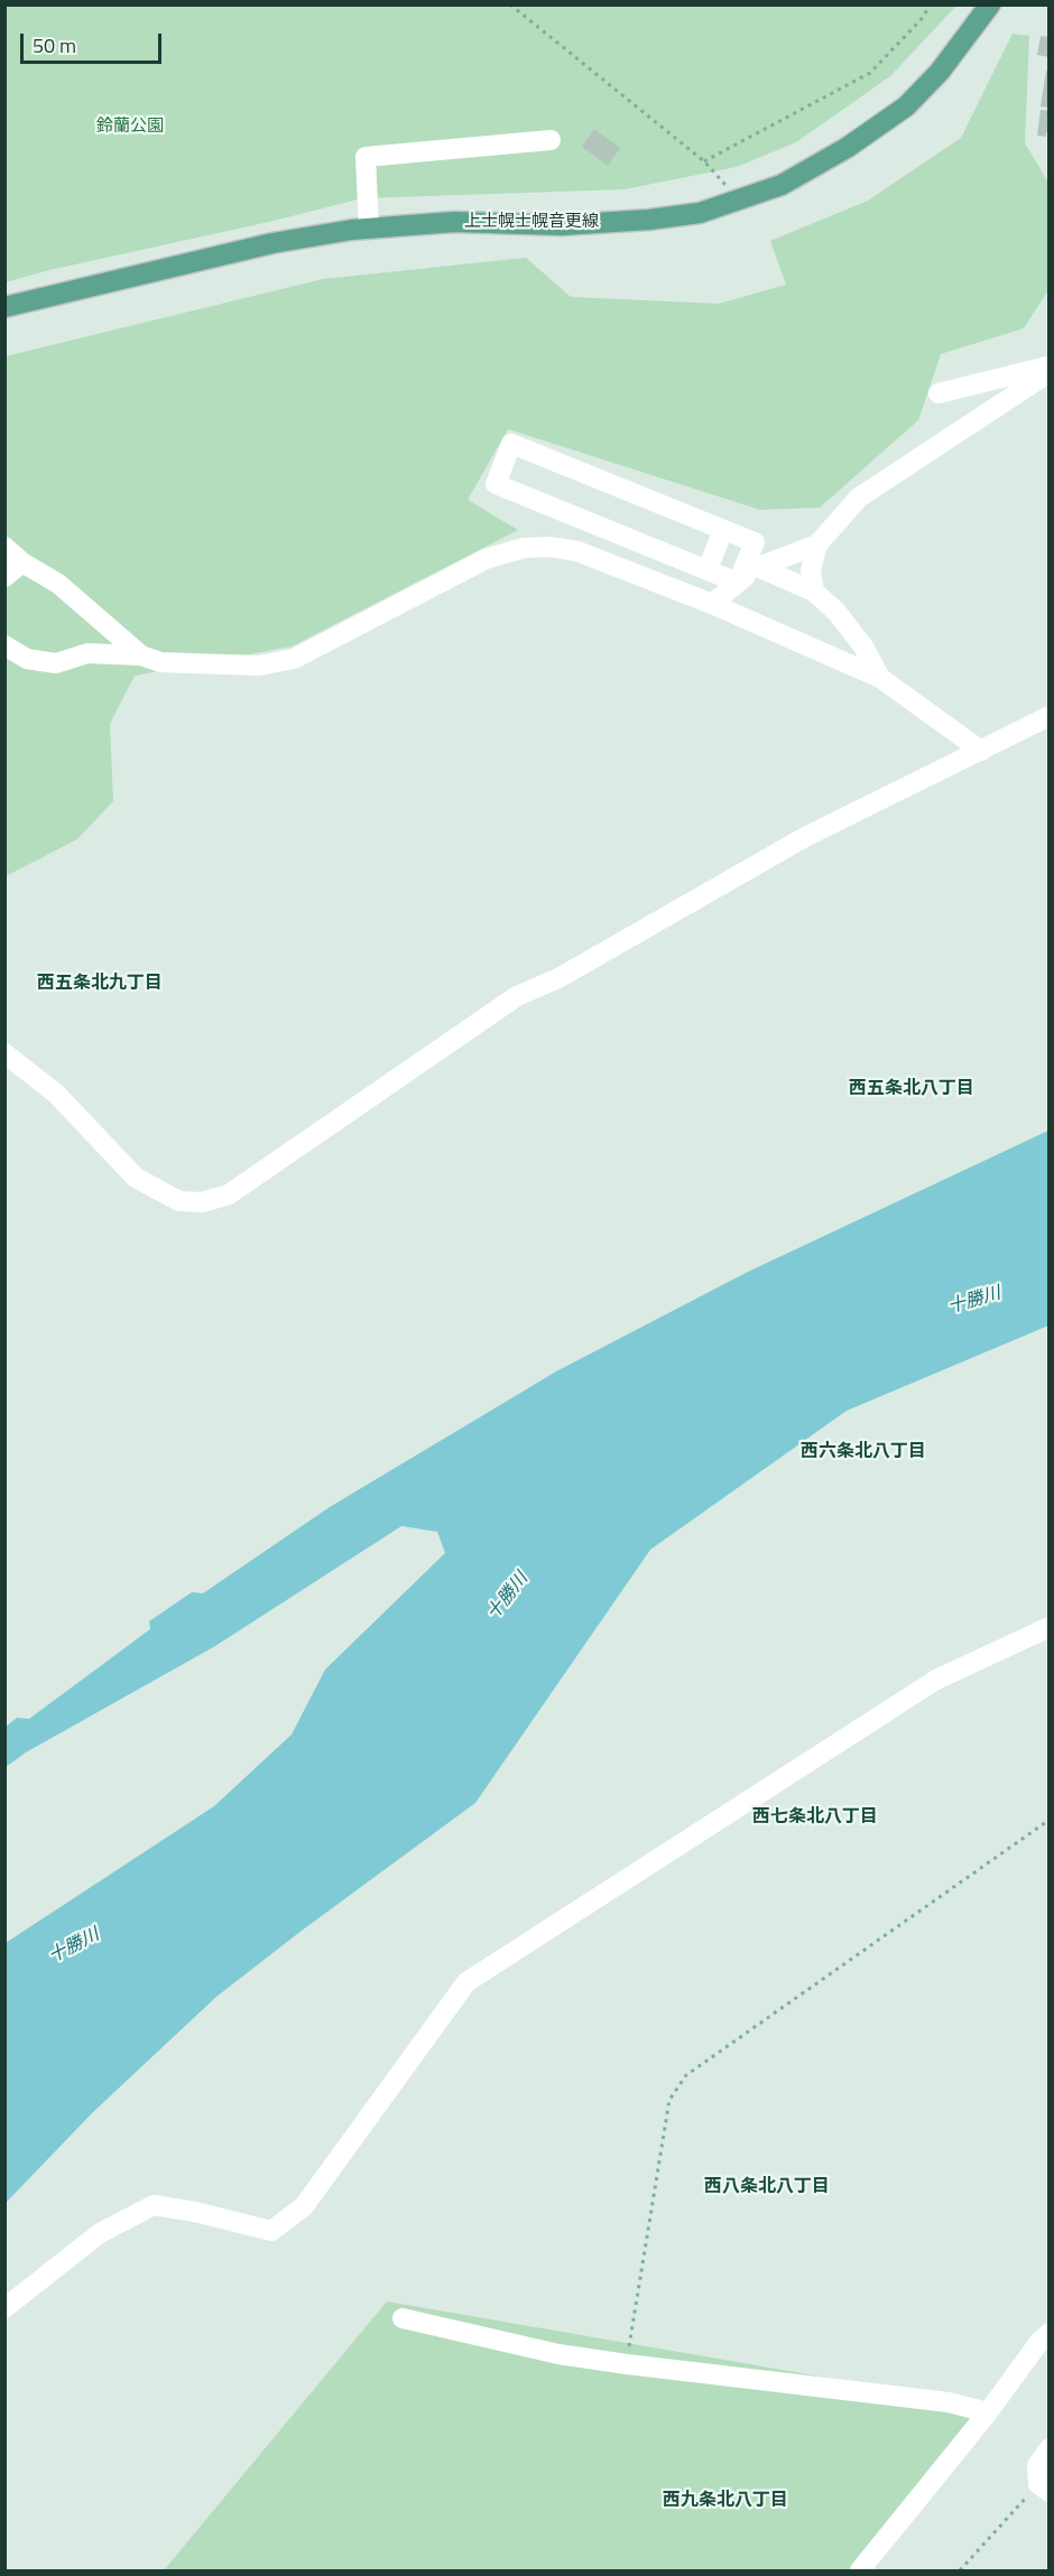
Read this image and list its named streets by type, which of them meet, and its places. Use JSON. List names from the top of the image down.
{
  "streets": {
    "main road": ["上士幌士幌音更線"]
  },
  "districts": [
    "西五条北九丁目",
    "西五条北八丁目",
    "西六条北八丁目",
    "西七条北八丁目",
    "西八条北八丁目",
    "西九条北八丁目"
  ],
  "water": ["十勝川"],
  "parks": ["鈴蘭公園"],
  "scale_bar": "50 m"
}
